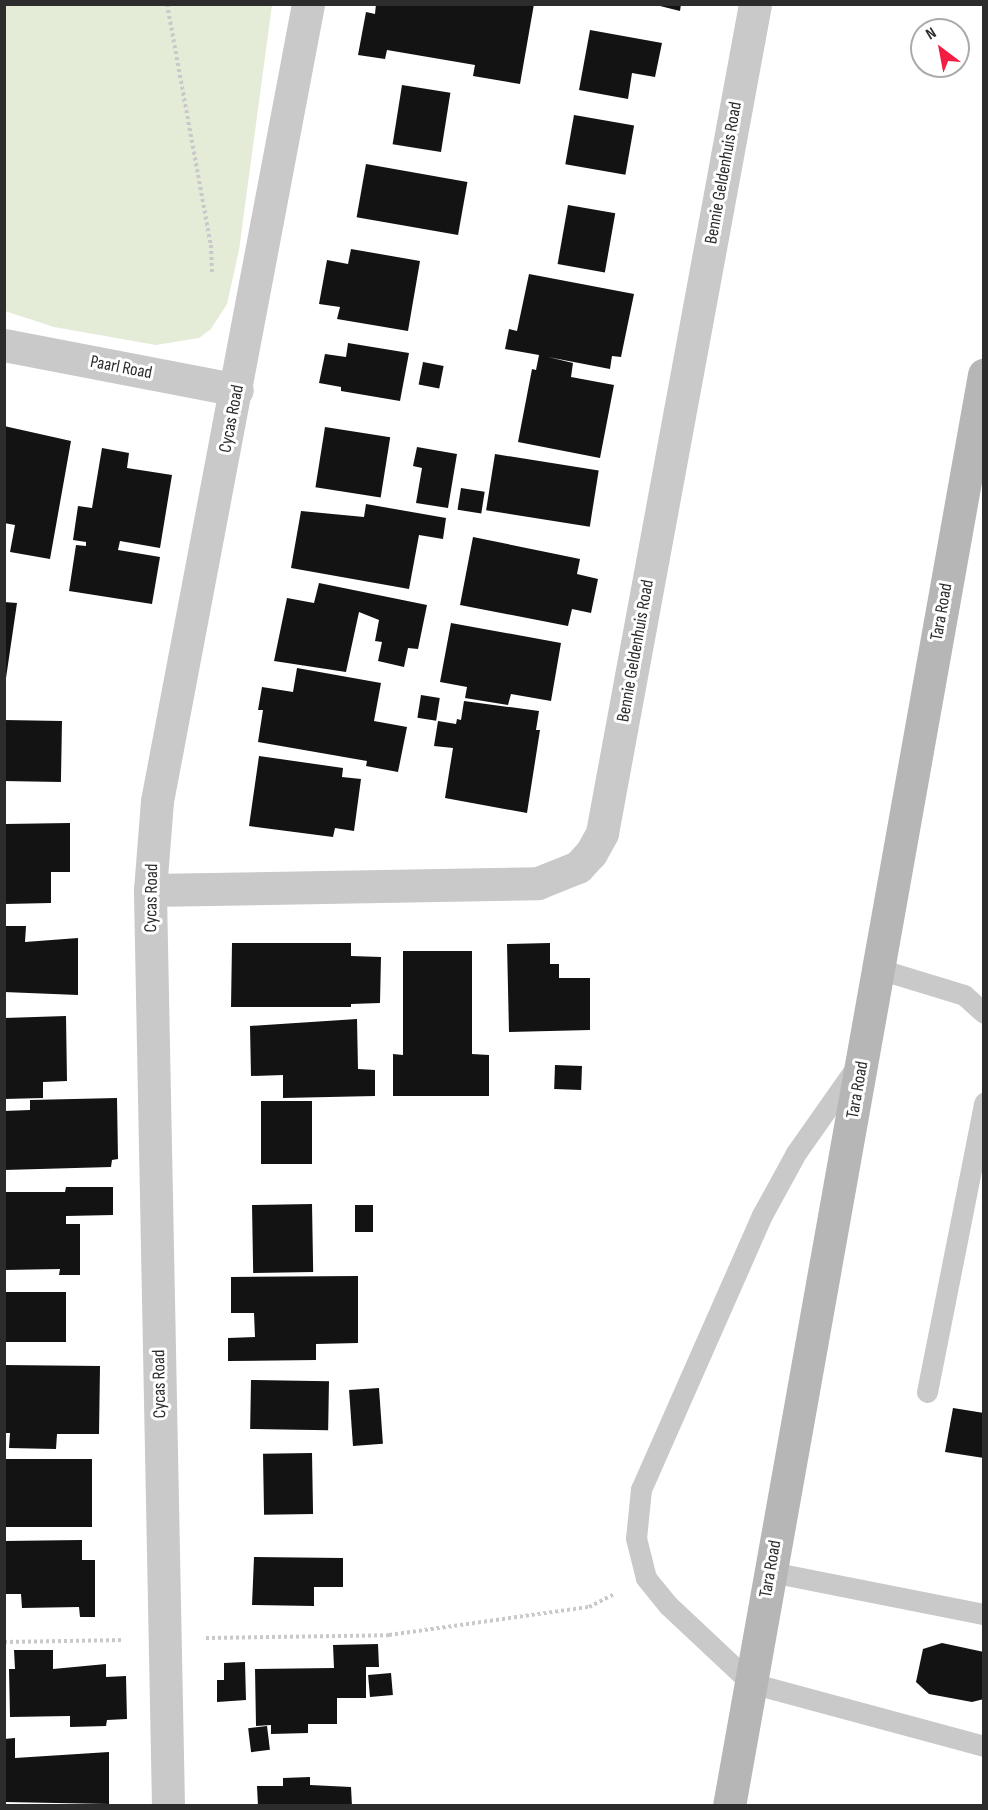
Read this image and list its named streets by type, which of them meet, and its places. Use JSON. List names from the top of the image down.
{
  "streets": {
    "street": [
      "Bennie Geldenhuis Road",
      "Paarl Road",
      "Cycas Road",
      "Tara Road"
    ]
  },
  "crossings": [
    ["Bennie Geldenhuis Road", "Cycas Road"],
    ["Paarl Road", "Cycas Road"]
  ],
  "north": "top left"
}
